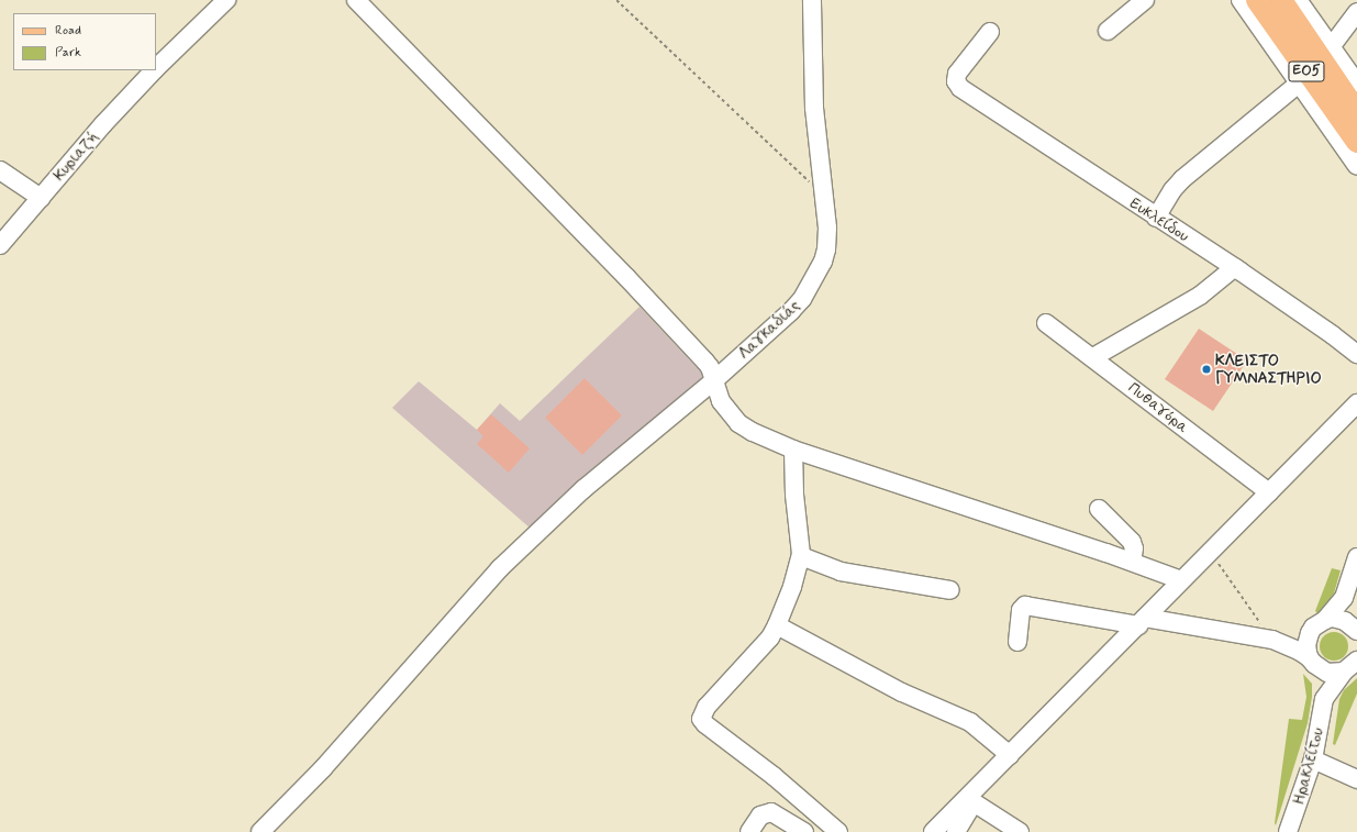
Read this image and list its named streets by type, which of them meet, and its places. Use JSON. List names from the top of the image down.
{
  "streets": {
    "main road": ["ΕΟ5"],
    "street": [
      "Κυριαζή",
      "Ευκλείδου",
      "Λαγκαδιάς",
      "Πυθαγόρα",
      "Ηρακλείτου"
    ]
  },
  "places": ["ΚΛΕΙΣΤΟ ΓΥΜΝΑΣΤΗΡΙΟ"],
  "legend": ["Road", "Park"]
}
